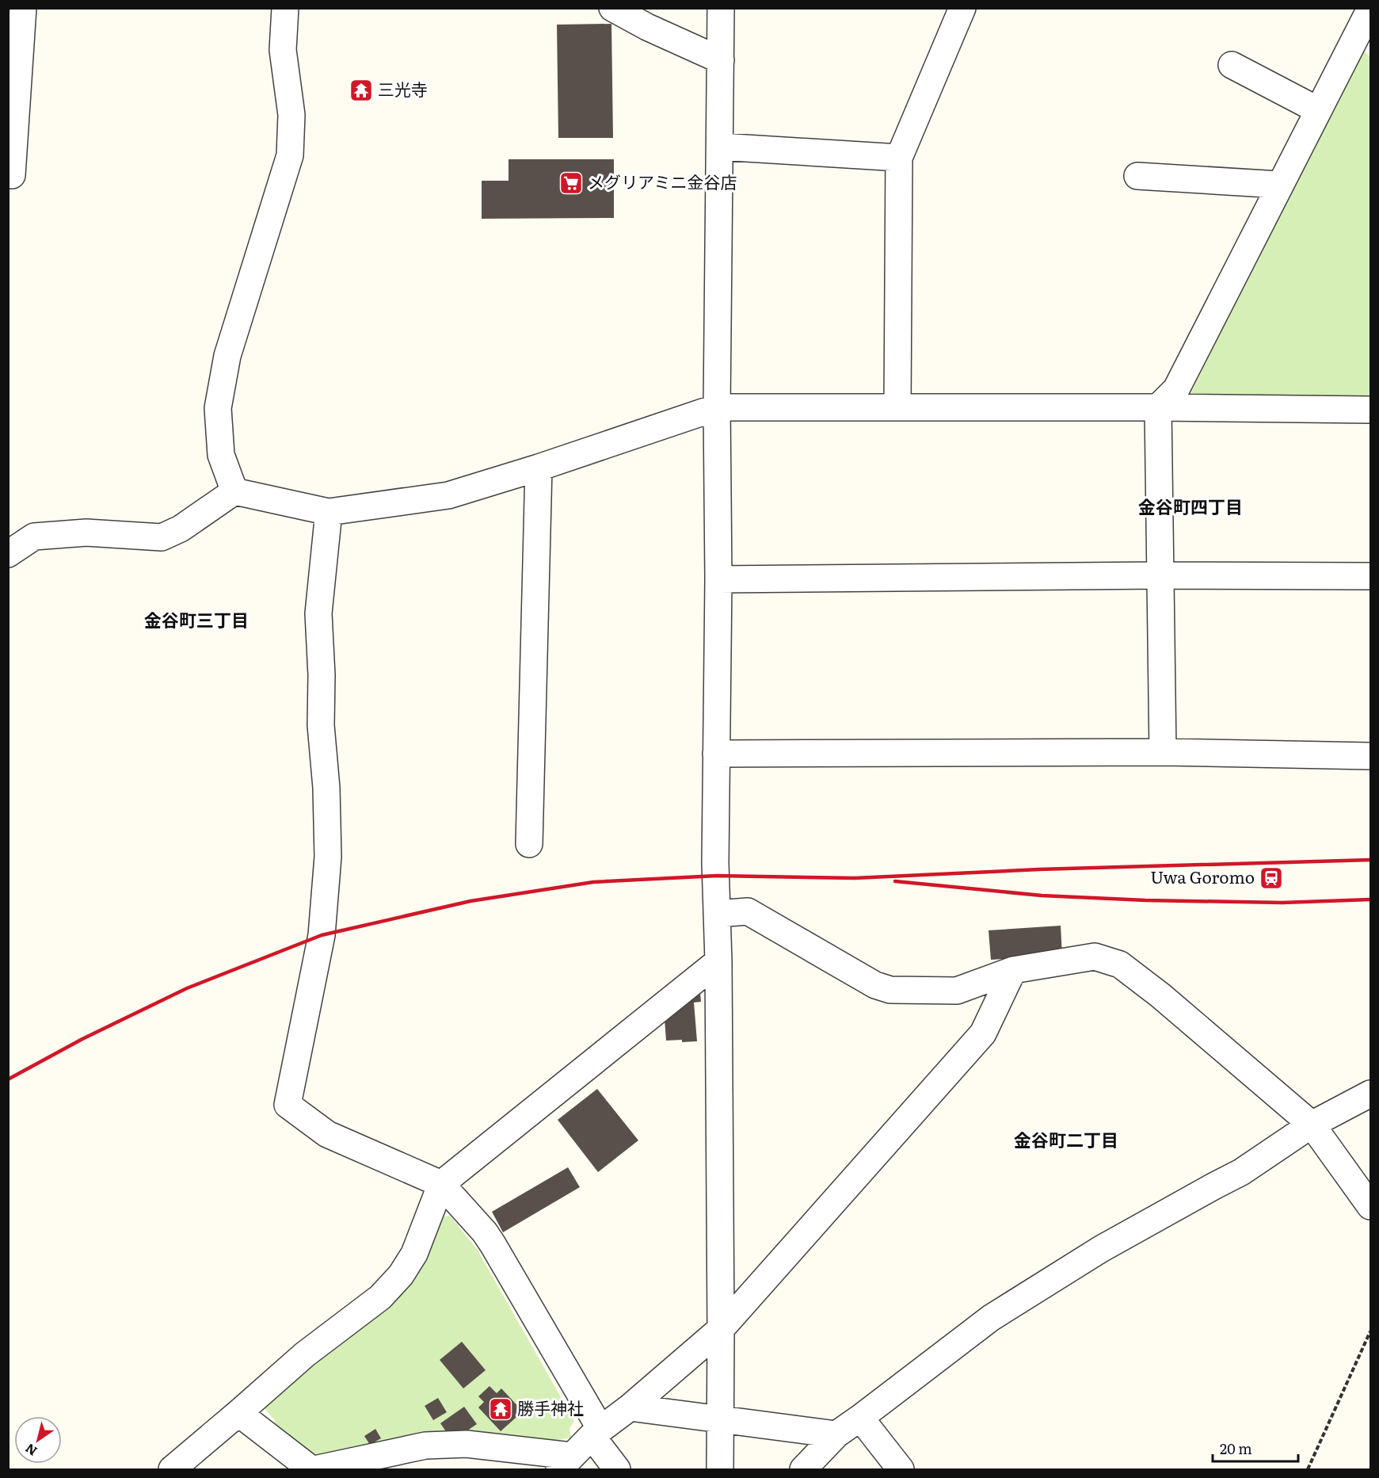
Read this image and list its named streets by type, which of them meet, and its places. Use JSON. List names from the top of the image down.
{
  "districts": ["金谷町四丁目", "金谷町三丁目", "金谷町二丁目"],
  "places": {
    "temple": ["三光寺", "勝手神社"],
    "supermarket": ["メグリアミニ金谷店"],
    "station": ["Uwa Goromo"]
  },
  "scale_bar": "20 m",
  "north": "bottom left"
}
